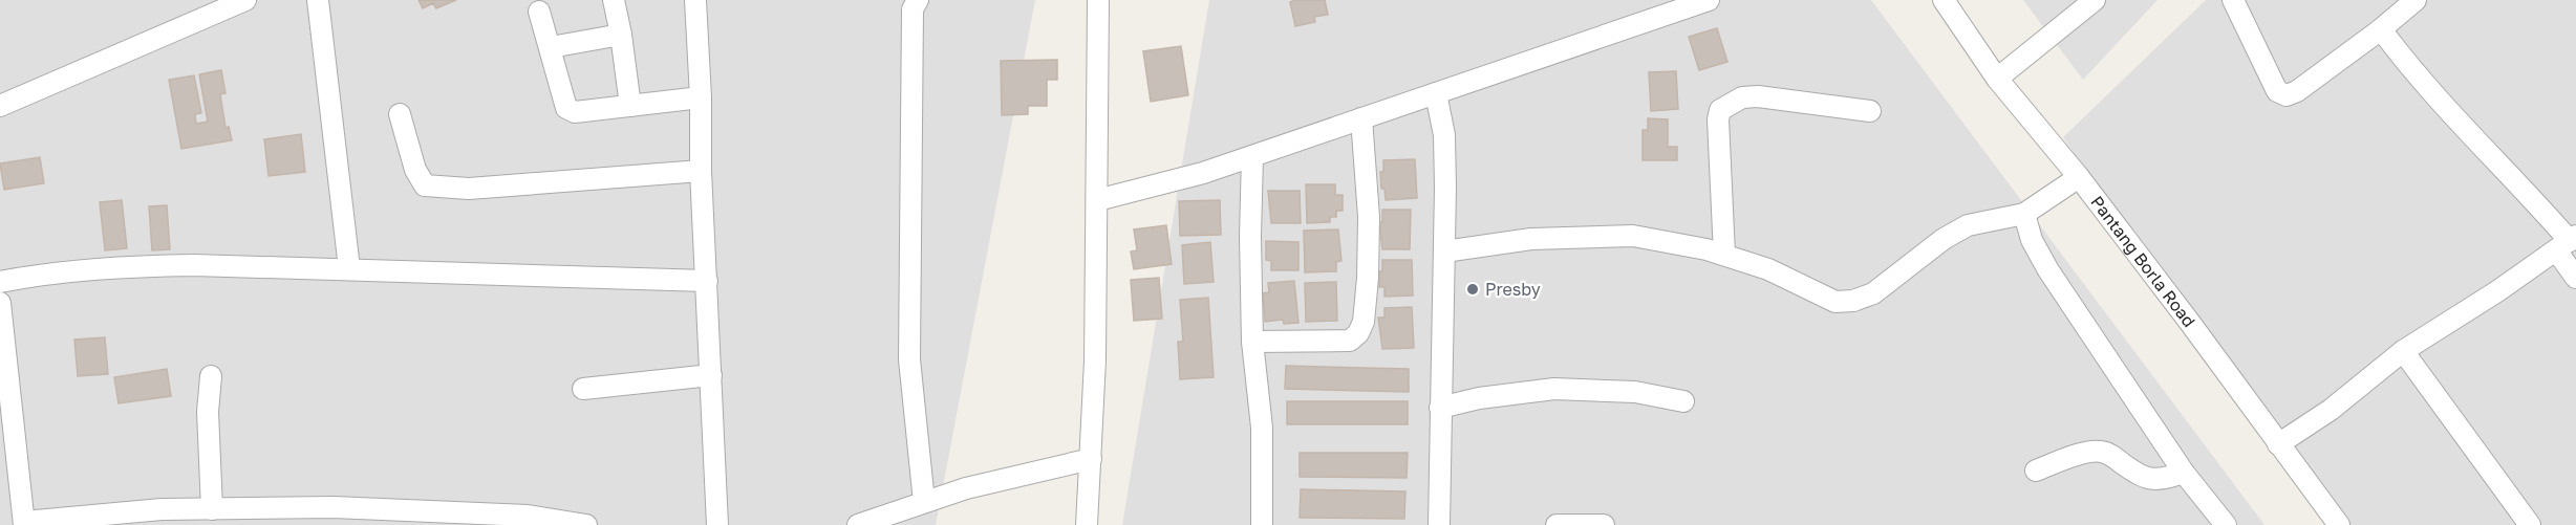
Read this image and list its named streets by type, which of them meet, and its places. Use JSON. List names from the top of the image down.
{
  "streets": {
    "street": ["Pantang Borla Road"]
  },
  "places": ["Presby"]
}
